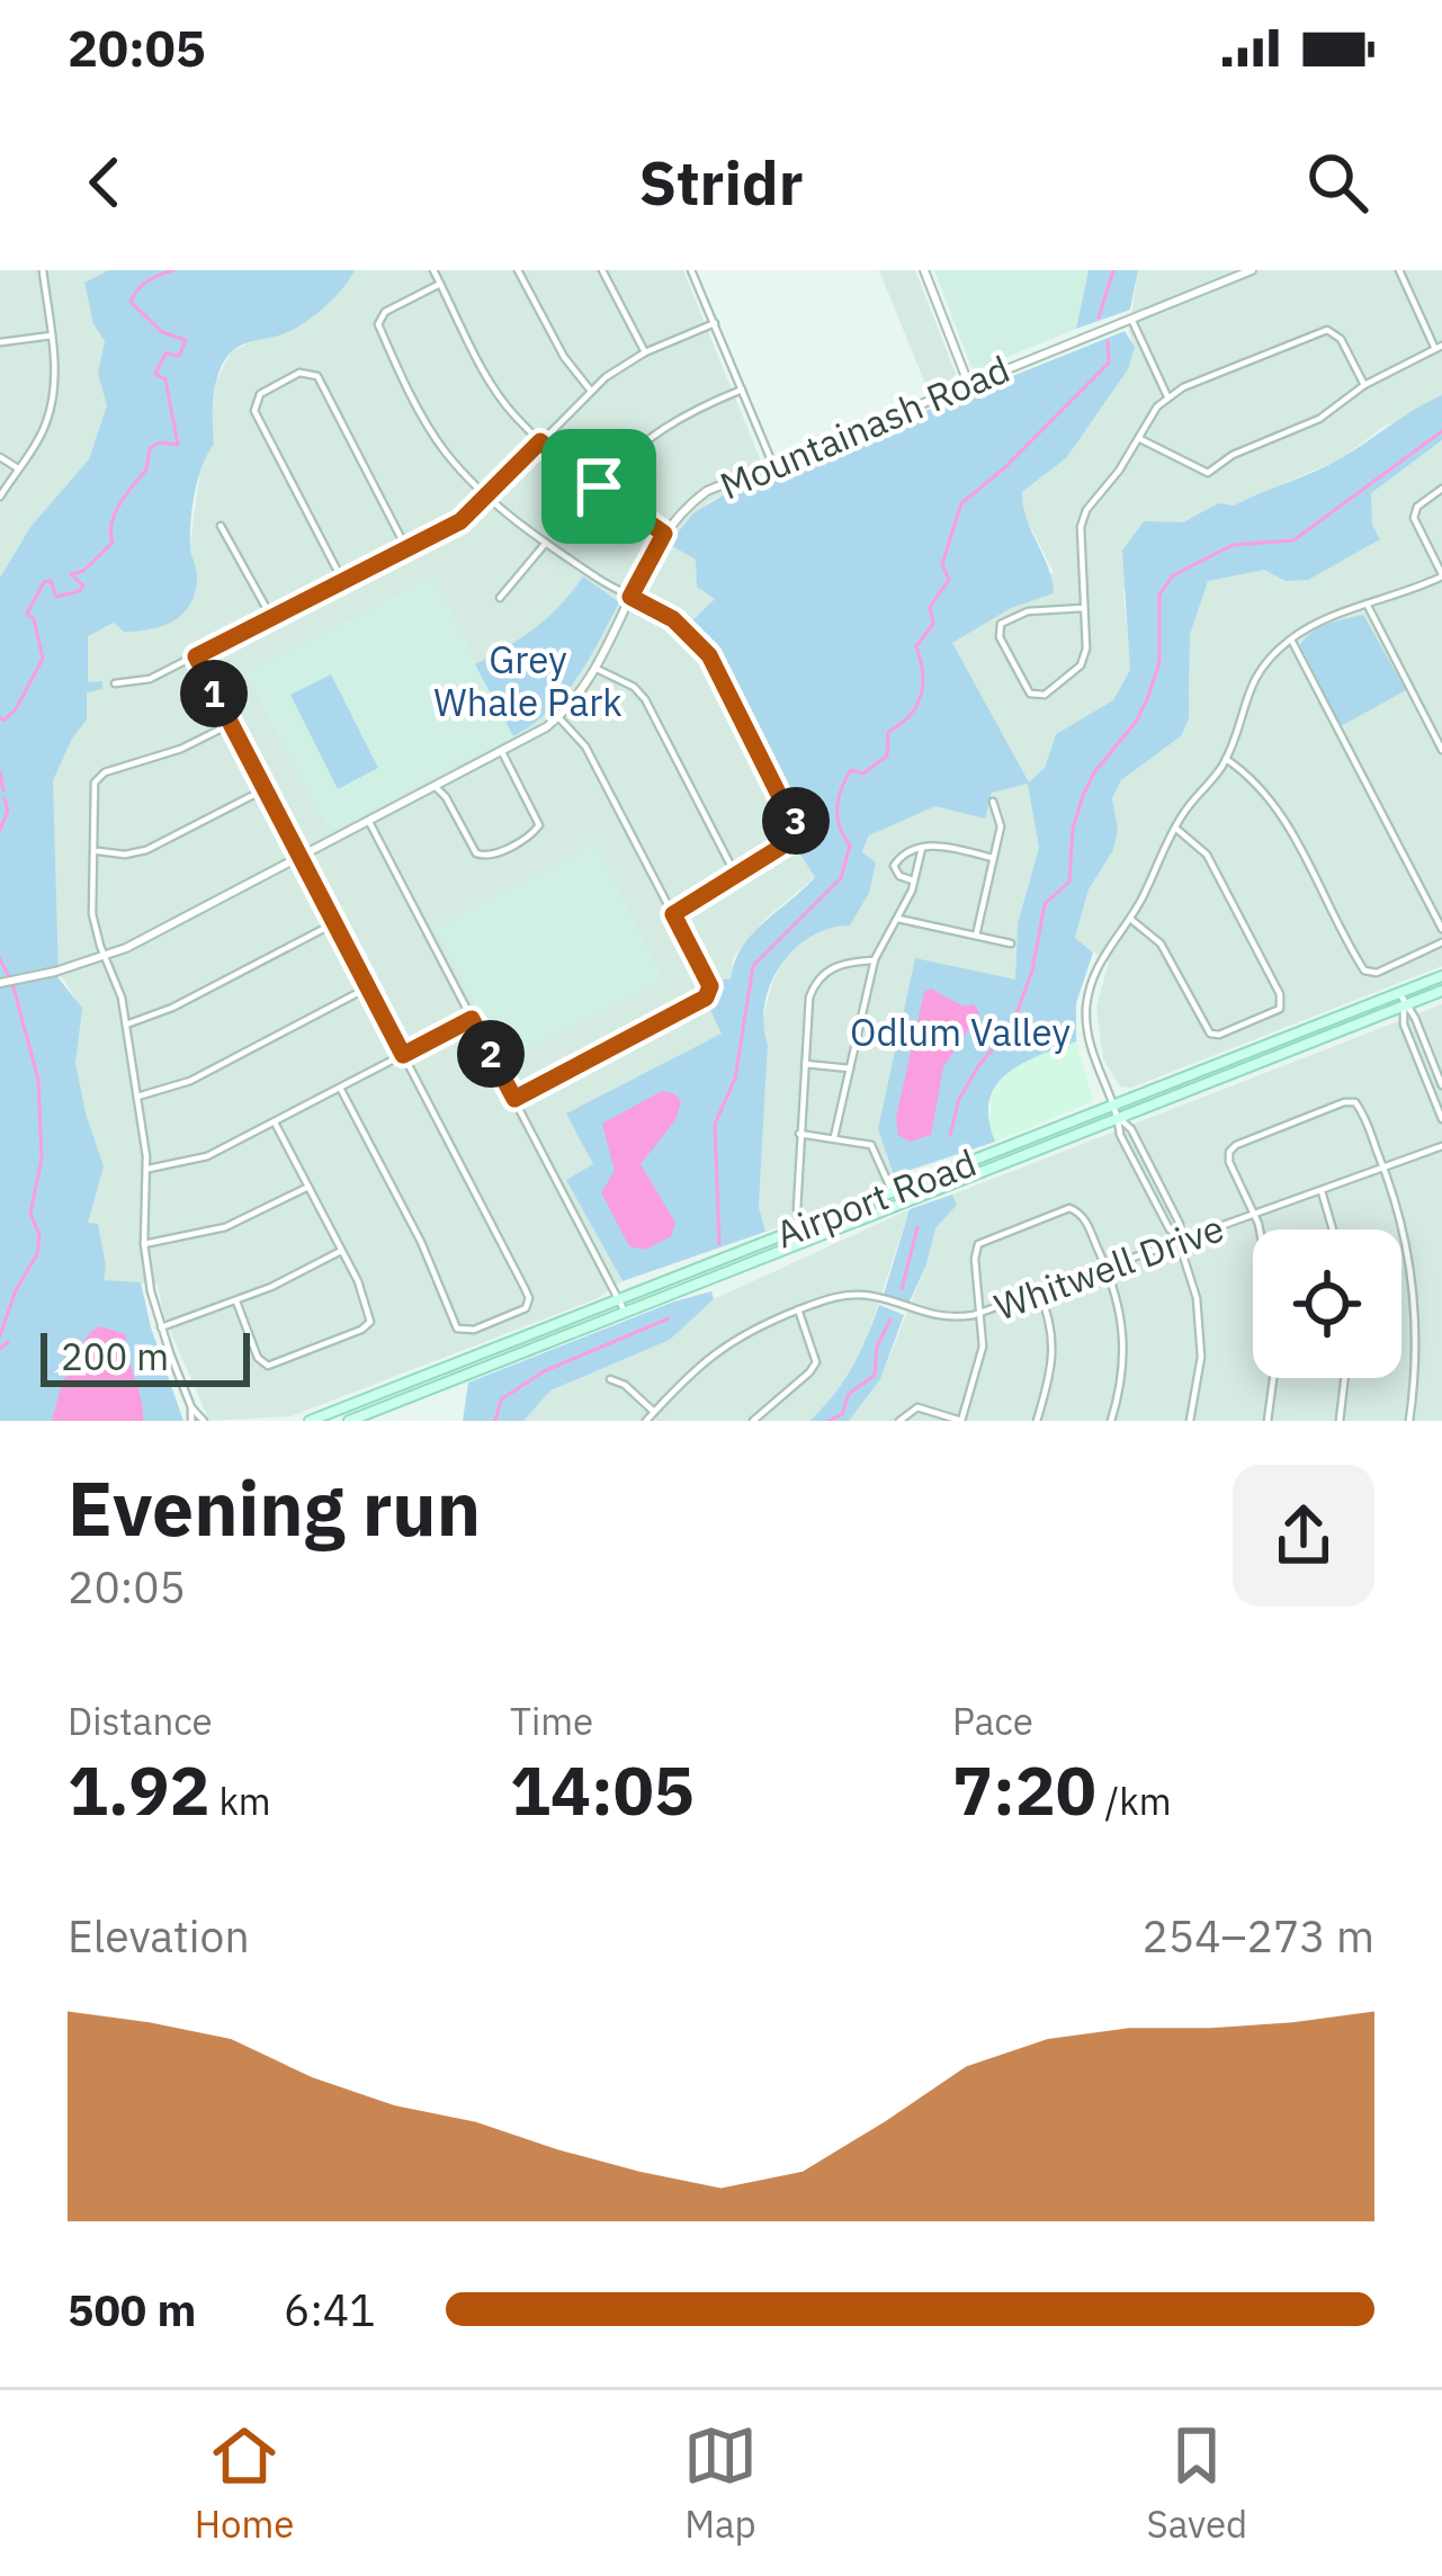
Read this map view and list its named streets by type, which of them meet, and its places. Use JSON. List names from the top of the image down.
{
  "streets": {
    "main road": ["Airport Road"],
    "street": ["Mountainash Road", "Whitwell Drive"]
  },
  "parks": ["Grey Whale Park", "Odlum Valley"],
  "scale_bar": "200 m",
  "page": {
    "status": "20:05",
    "header": "Stridr",
    "pins": ["1", "3", "2"],
    "scale": "200 m",
    "heading": ["Evening run", "20:05"],
    "stats": [
      ["Distance", "1.92 km"],
      ["Time", "14:05"],
      ["Pace", "7:20 /km"]
    ],
    "chart": ["Elevation", "254–273 m"],
    "list": [
      {
        "name": "500 m",
        "note": "6:41"
      }
    ],
    "tabs": ["Home", "Map", "Saved"]
  }
}
